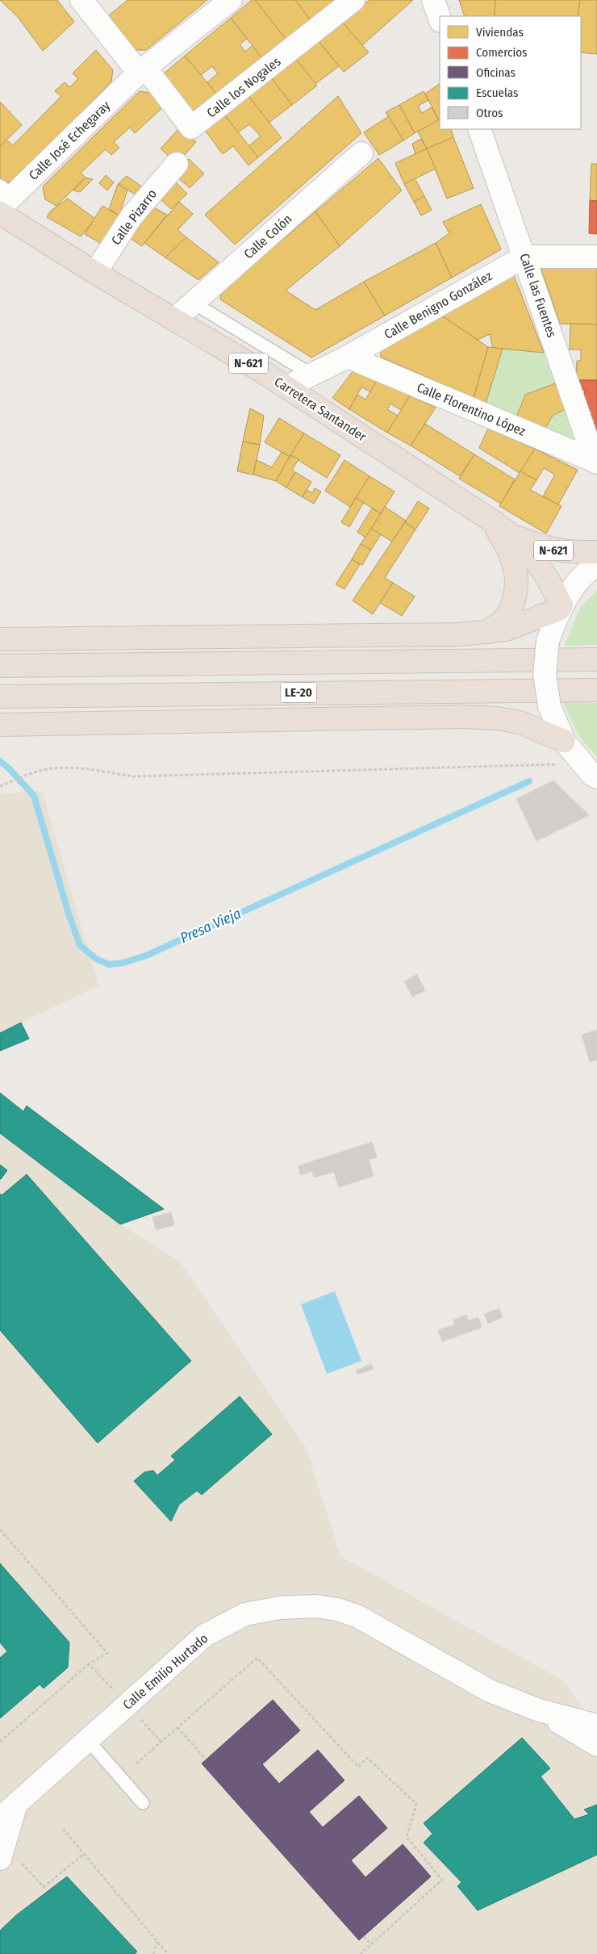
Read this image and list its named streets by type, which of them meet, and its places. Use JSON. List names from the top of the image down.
{
  "streets": {
    "highway": ["N-621", "Carretera Santander", "LE-20"],
    "street": [
      "Calle los Nogales",
      "Calle José Echegaray",
      "Calle Pizarro",
      "Calle Colón",
      "Calle las Fuentes",
      "Calle Benigno González",
      "Calle Florentino López",
      "Calle Emilio Hurtado"
    ]
  },
  "crossings": [
    ["Calle los Nogales", "Calle José Echegaray"],
    ["Calle Pizarro", "Carretera Santander"],
    ["Calle Colón", "Carretera Santander"],
    ["Calle las Fuentes", "Calle Benigno González"],
    ["Calle las Fuentes", "Calle Florentino López"],
    ["Calle Benigno González", "Carretera Santander"],
    ["Calle Benigno González", "Calle Florentino López"],
    ["N-621", "Carretera Santander"]
  ],
  "water": ["Presa Vieja"],
  "legend": [
    "Viviendas",
    "Comercios",
    "Oficinas",
    "Escuelas",
    "Otros"
  ]
}
